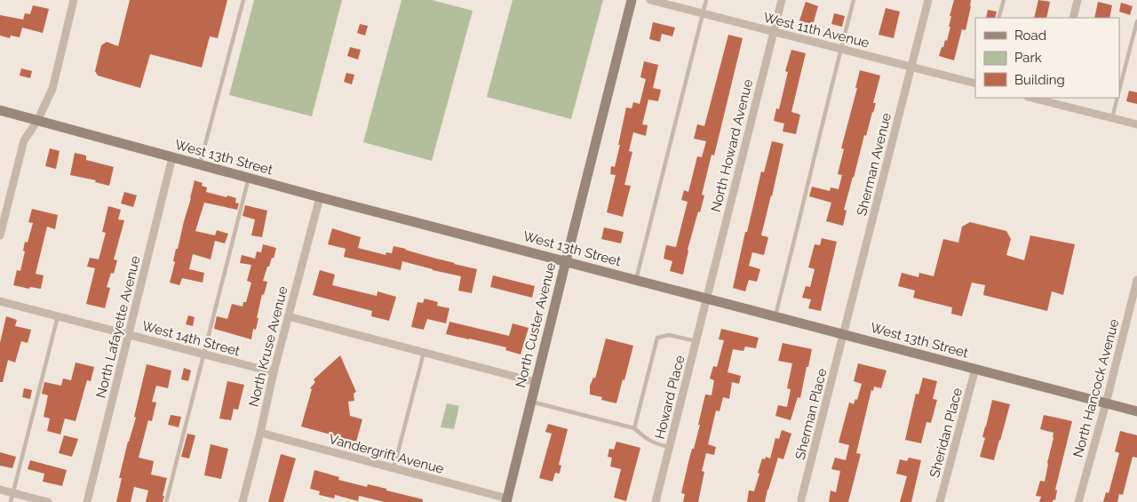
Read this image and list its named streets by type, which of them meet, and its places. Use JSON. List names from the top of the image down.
{
  "streets": {
    "main road": ["West 13th Street", "North Custer Avenue"],
    "street": [
      "West 11th Avenue",
      "North Howard Avenue",
      "Sherman Avenue",
      "North Lafayette Avenue",
      "West 14th Street",
      "North Kruse Avenue",
      "North Hancock Avenue",
      "Howard Place",
      "Sherman Place",
      "Sheridan Place",
      "Vandergrift Avenue"
    ]
  },
  "crossings": [
    ["West 11th Avenue", "North Howard Avenue"],
    ["West 11th Avenue", "Sherman Avenue"],
    ["North Howard Avenue", "West 13th Street"],
    ["North Howard Avenue", "Howard Place"],
    ["West 13th Street", "Sherman Avenue"],
    ["West 13th Street", "North Custer Avenue"],
    ["West 13th Street", "North Lafayette Avenue"],
    ["West 13th Street", "North Kruse Avenue"],
    ["West 13th Street", "North Hancock Avenue"],
    ["West 13th Street", "Howard Place"],
    ["West 13th Street", "Sherman Place"],
    ["West 13th Street", "Sheridan Place"],
    ["Sherman Avenue", "Sherman Place"],
    ["North Custer Avenue", "Vandergrift Avenue"],
    ["North Lafayette Avenue", "West 14th Street"],
    ["West 14th Street", "North Kruse Avenue"],
    ["North Kruse Avenue", "Vandergrift Avenue"]
  ],
  "legend": ["Road", "Park", "Building"]
}
